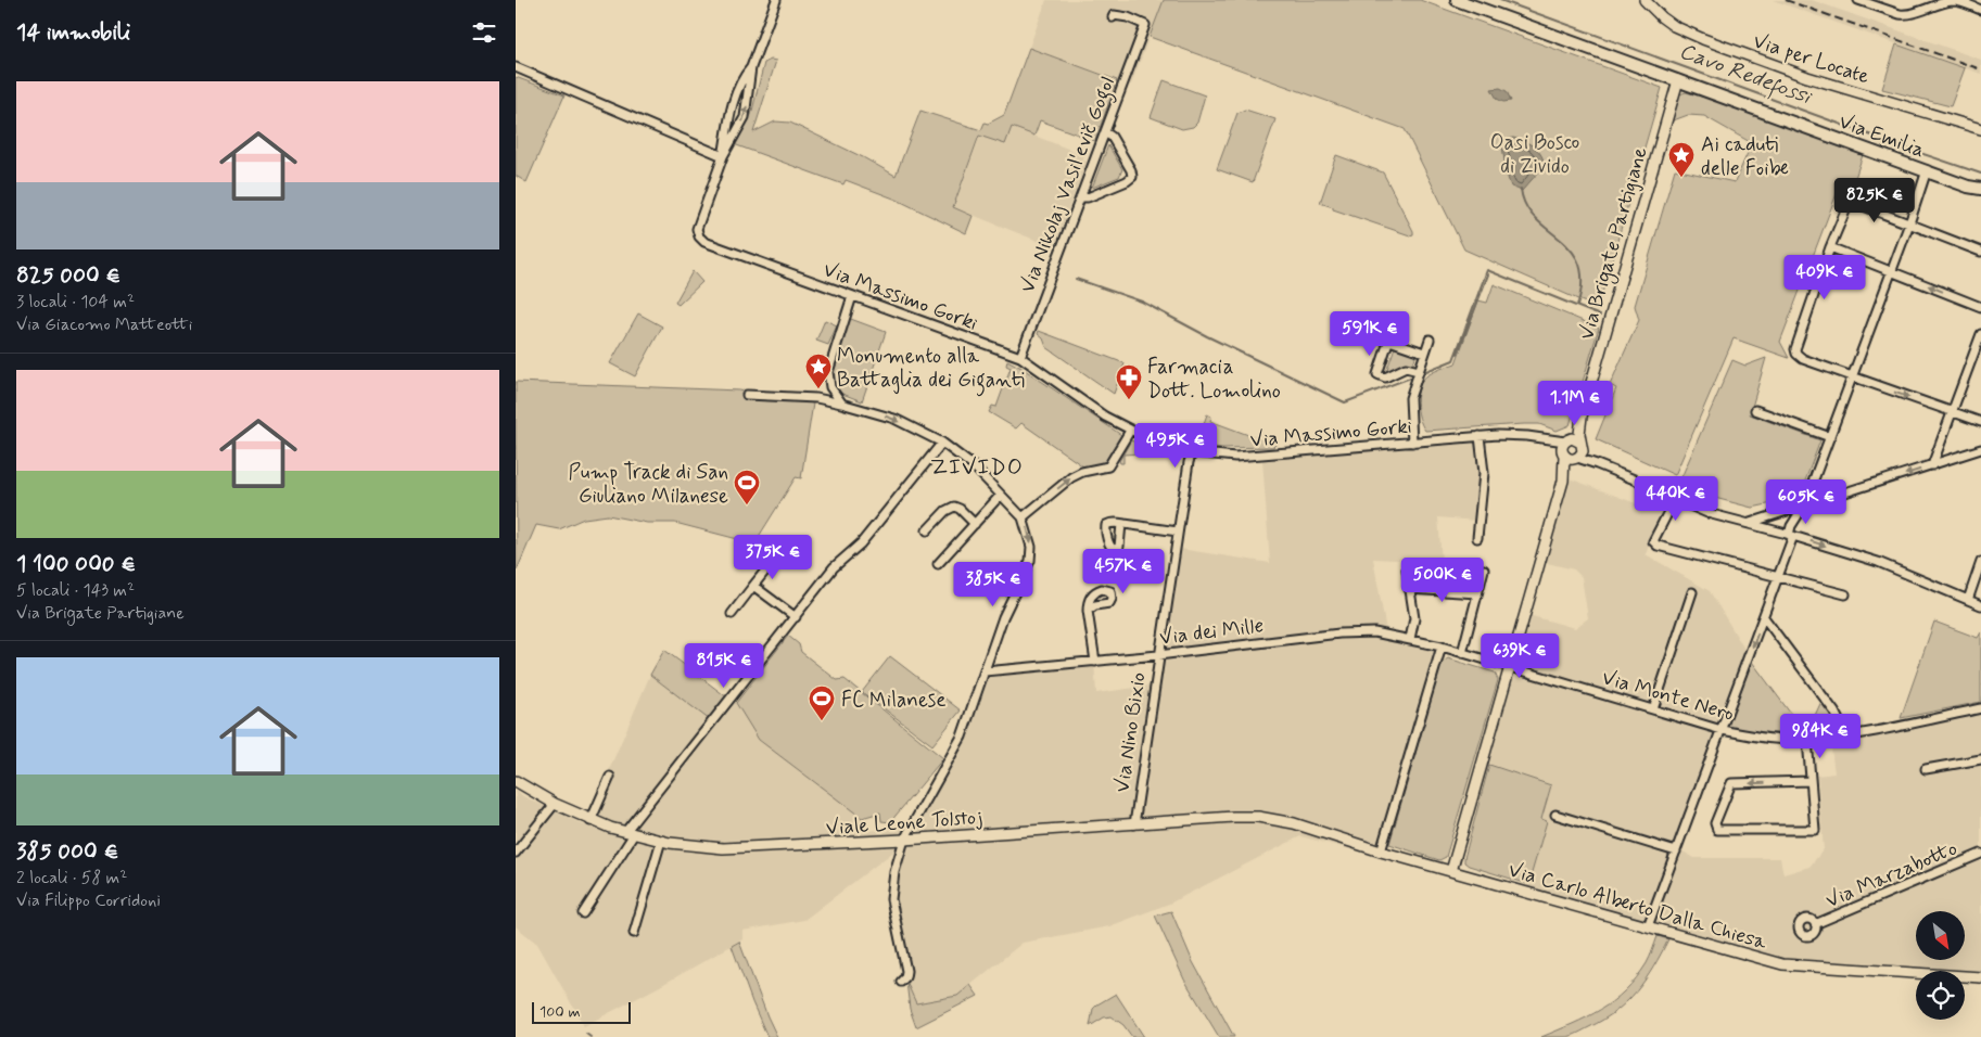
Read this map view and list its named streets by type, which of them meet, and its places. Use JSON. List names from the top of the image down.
{
  "streets": {
    "main road": ["Via Emilia"],
    "street": [
      "Via per Locate",
      "Via Nikolaj Vasil'evič Gogol",
      "Via Brigate Partigiane",
      "Via Massimo Gorki",
      "Via dei Mille",
      "Via Monte Nero",
      "Via Nino Bixio",
      "Viale Leone Tolstoj",
      "Via Marzabotto",
      "Via Carlo Alberto Dalla Chiesa"
    ]
  },
  "crossings": [
    ["Via Emilia", "Via Brigate Partigiane"],
    ["Via Nikolaj Vasil'evič Gogol", "Via Massimo Gorki"],
    ["Via Brigate Partigiane", "Via Massimo Gorki"],
    ["Via Brigate Partigiane", "Via dei Mille"],
    ["Via Brigate Partigiane", "Via Monte Nero"],
    ["Via Brigate Partigiane", "Via Carlo Alberto Dalla Chiesa"],
    ["Via Massimo Gorki", "Via Nino Bixio"],
    ["Via dei Mille", "Via Monte Nero"],
    ["Via dei Mille", "Via Nino Bixio"],
    ["Via Nino Bixio", "Viale Leone Tolstoj"],
    ["Viale Leone Tolstoj", "Via Carlo Alberto Dalla Chiesa"]
  ],
  "districts": ["ZIVIDO"],
  "water": ["Cavo Redefossi"],
  "parks": ["Oasi Bosco di Zivido"],
  "places": {
    "place": ["Ai caduti delle Foibe", "Monumento alla Battaglia dei Giganti"],
    "pharmacy": ["Farmacia Dott. Lomolino"],
    "sports": ["Pump Track di San Giuliano Milanese", "FC Milanese"]
  },
  "scale_bar": "100 m",
  "north": "bottom right",
  "page": {
    "heading": "14 immobili",
    "list": [
      {
        "name": "825 000 €",
        "note": "3 locali · 104 m² · Via Giacomo Matteotti"
      },
      {
        "name": "1 100 000 €",
        "note": "5 locali · 143 m² · Via Brigate Partigiane"
      },
      {
        "name": "385 000 €",
        "note": "2 locali · 58 m² · Via Filippo Corridoni"
      }
    ],
    "price": [
      "825K €",
      "409K €",
      "591K €",
      "1.1M €",
      "495K €",
      "440K €",
      "605K €",
      "375K €",
      "457K €",
      "500K €",
      "385K €",
      "639K €",
      "815K €",
      "984K €"
    ],
    "scale": "100 m"
  }
}
